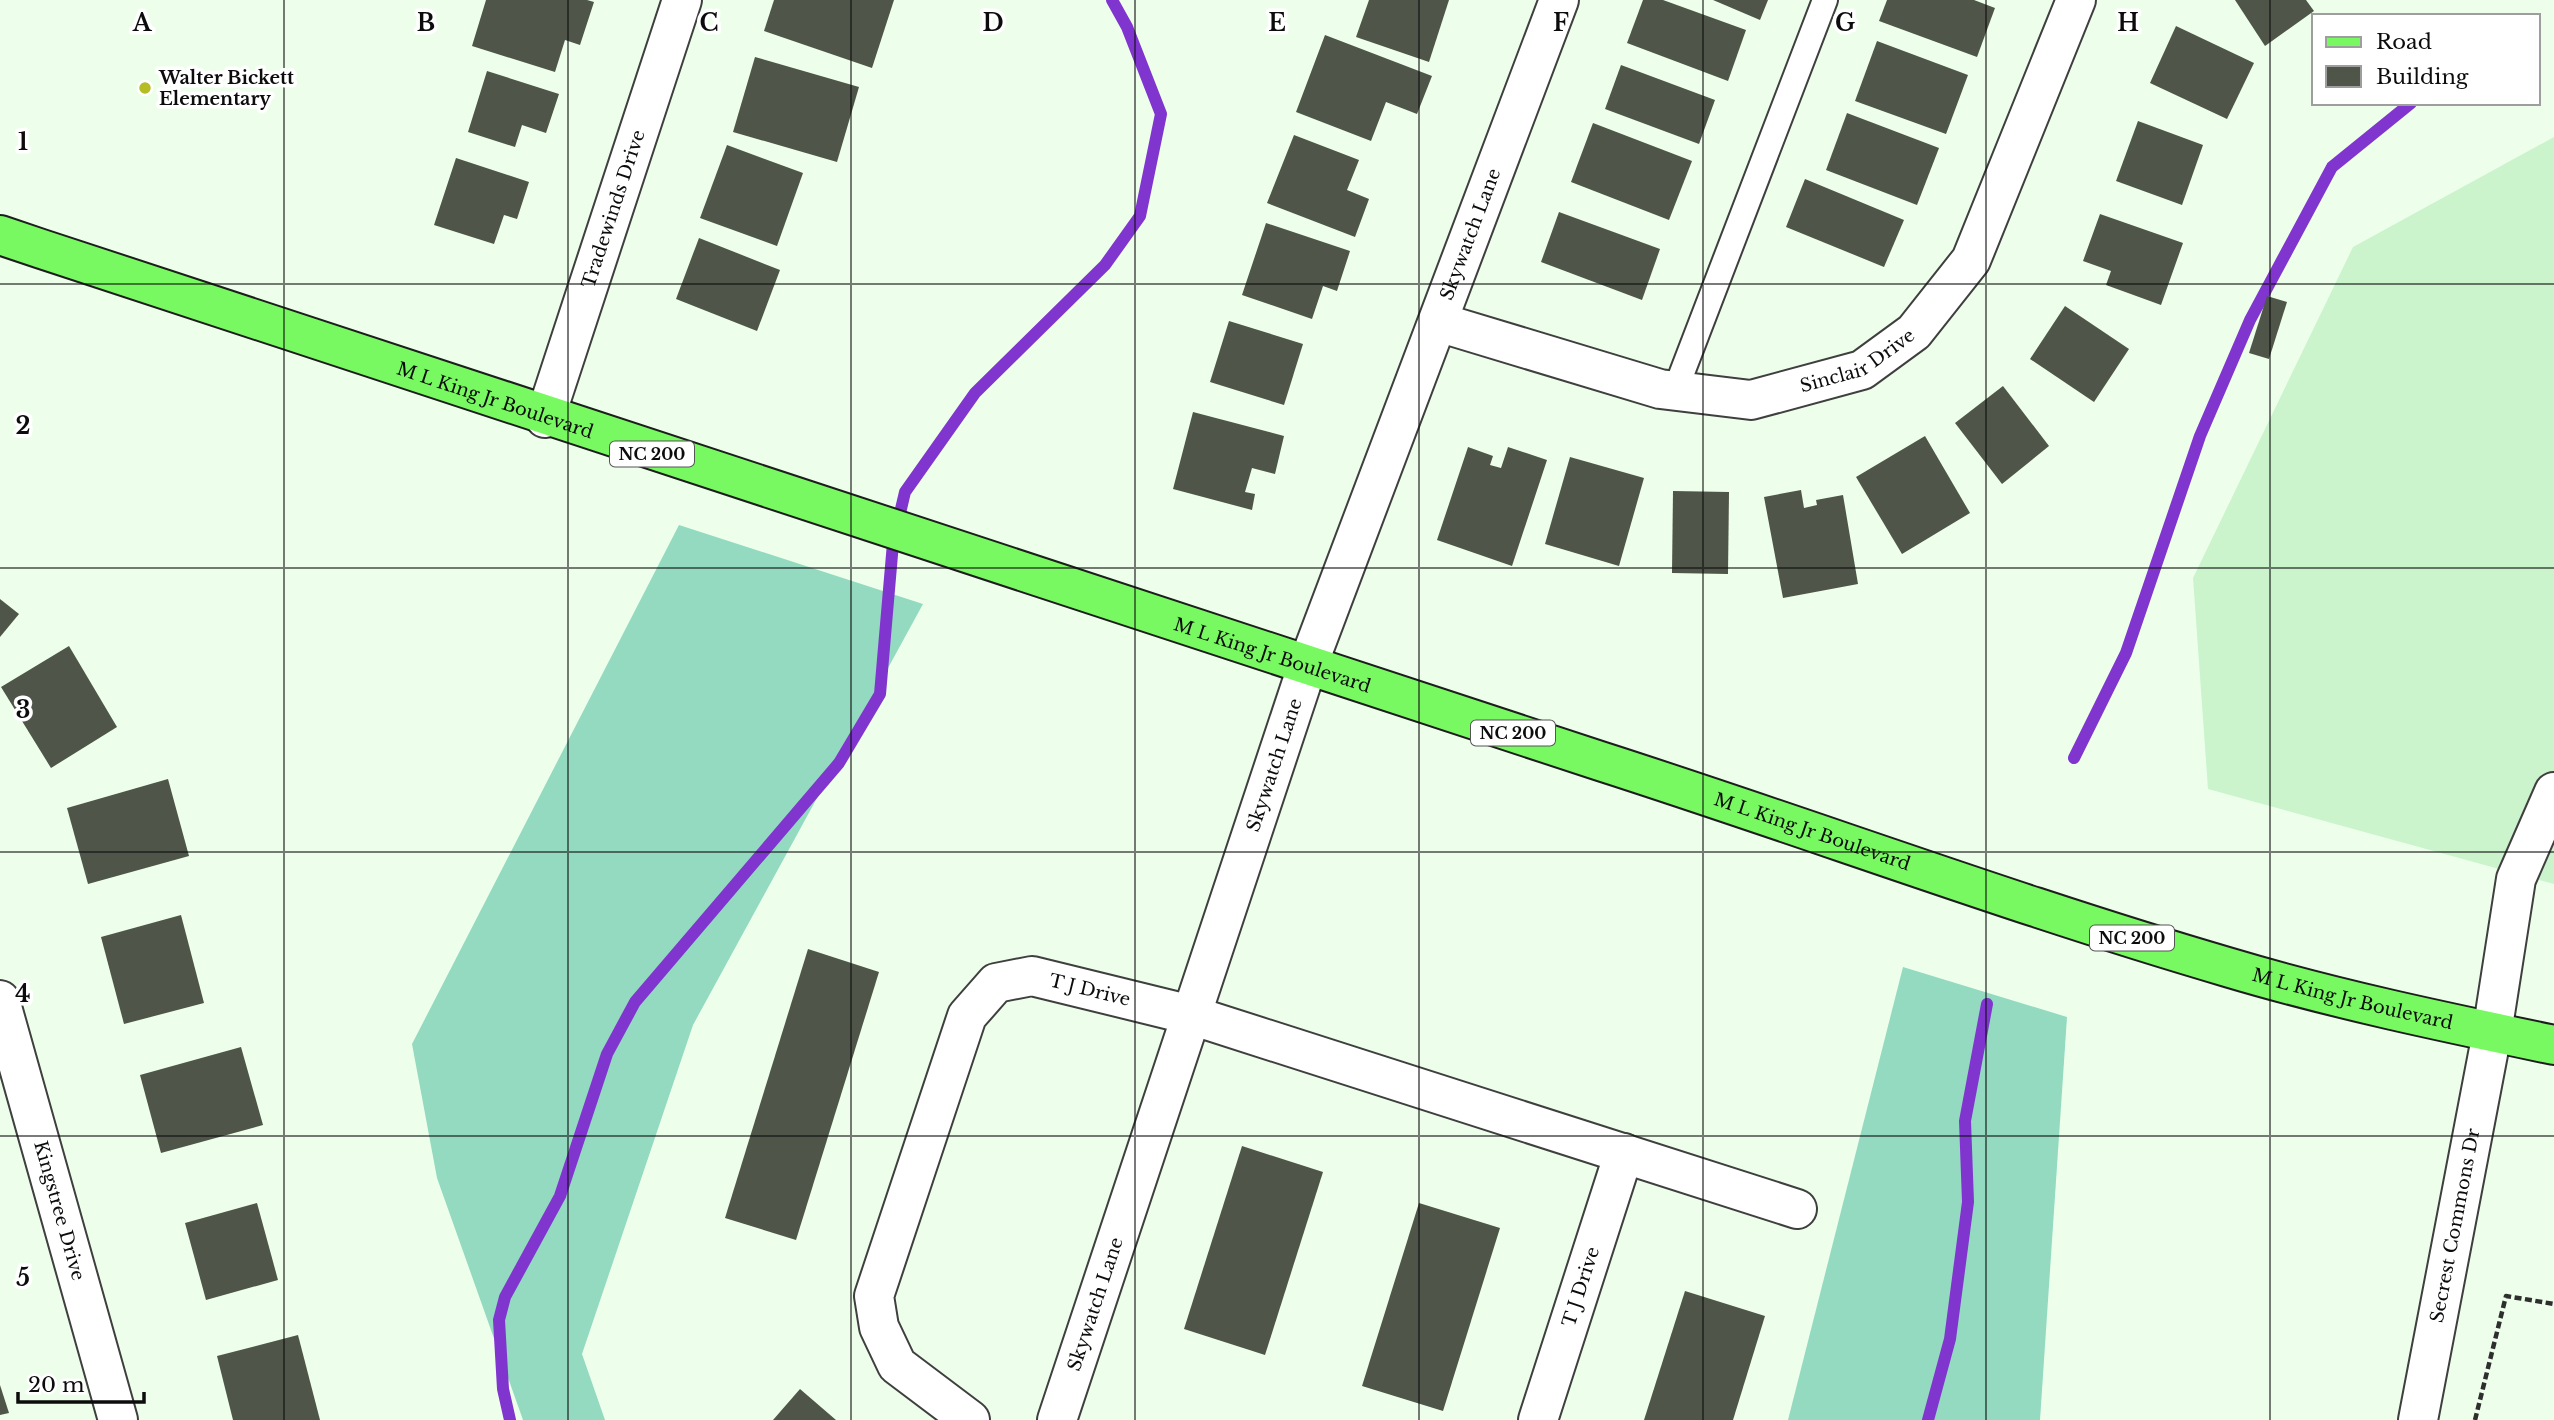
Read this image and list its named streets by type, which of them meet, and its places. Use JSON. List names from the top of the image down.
{
  "streets": {
    "main road": ["M L King Jr Boulevard", "NC 200"],
    "street": [
      "Tradewinds Drive",
      "Skywatch Lane",
      "Sinclair Drive",
      "T J Drive",
      "Kingstree Drive",
      "Secrest Commons Dr"
    ]
  },
  "crossings": [
    ["Tradewinds Drive", "M L King Jr Boulevard"],
    ["Skywatch Lane", "Sinclair Drive"],
    ["Skywatch Lane", "M L King Jr Boulevard"],
    ["Skywatch Lane", "T J Drive"],
    ["M L King Jr Boulevard", "Secrest Commons Dr"]
  ],
  "places": ["Walter Bickett Elementary"],
  "legend": ["Road", "Building"],
  "scale_bar": "20 m",
  "grid": {
    "columns": [
      "A",
      "B",
      "C",
      "D",
      "E",
      "F",
      "G",
      "H"
    ],
    "rows": [
      "1",
      "2",
      "3",
      "4",
      "5"
    ]
  }
}
